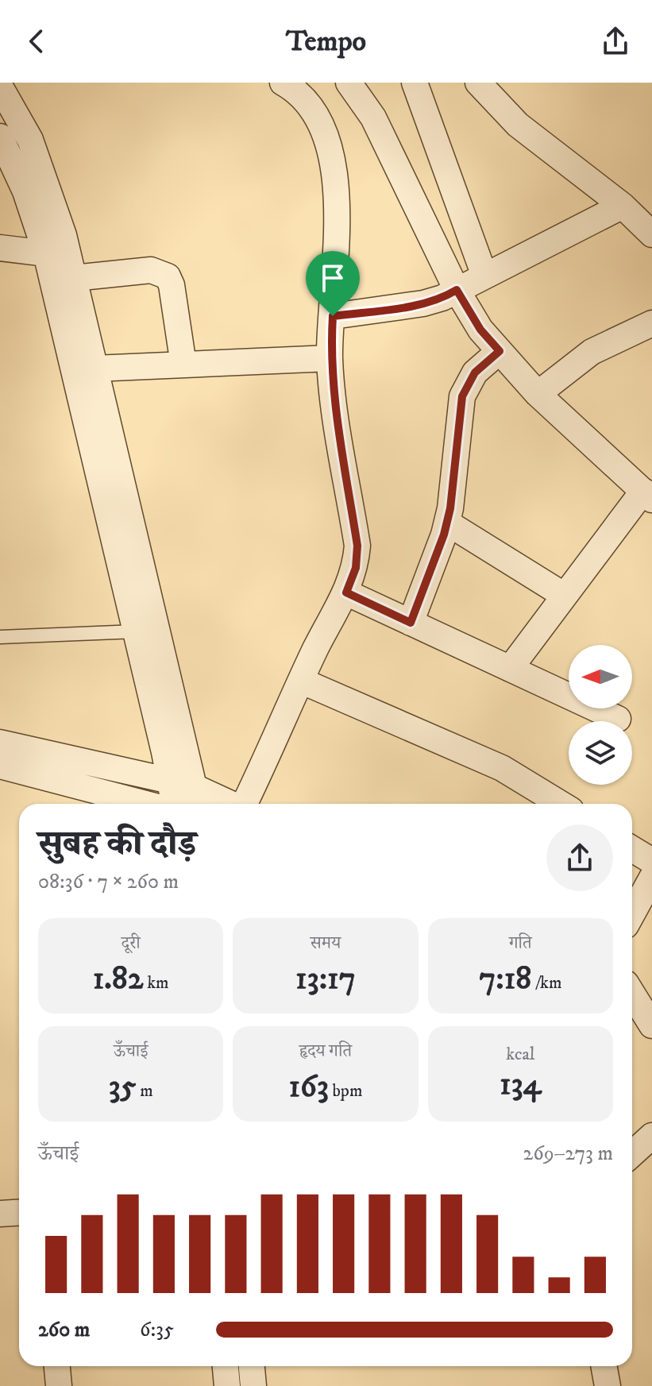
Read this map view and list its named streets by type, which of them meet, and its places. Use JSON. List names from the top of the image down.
{
  "north": "left",
  "page": {
    "header": "Tempo",
    "heading": ["सुबह की दौड़", "08:36 · 7 × 260 m"],
    "stats": [
      ["दूरी", "1.82 km"],
      ["समय", "13:17"],
      ["गति", "7:18 /km"],
      ["ऊँचाई", "35 m"],
      ["हृदय गति", "163 bpm"],
      ["kcal", "134"]
    ],
    "chart": ["ऊँचाई", "269–273 m"],
    "list": [
      {
        "name": "260 m",
        "note": "6:35"
      }
    ]
  }
}
